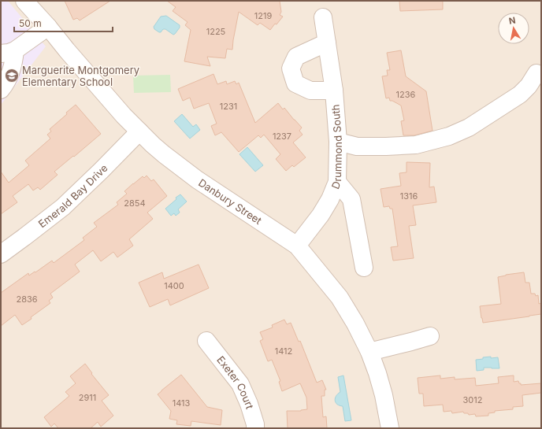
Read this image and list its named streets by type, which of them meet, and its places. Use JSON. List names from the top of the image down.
{
  "streets": {
    "street": [
      "Drummond South",
      "Emerald Bay Drive",
      "Danbury Street",
      "Exeter Court"
    ]
  },
  "crossings": [
    ["Drummond South", "Danbury Street"],
    ["Emerald Bay Drive", "Danbury Street"]
  ],
  "places": {
    "school or university": ["Marguerite Montgomery Elementary School"]
  },
  "house_numbers": [
    "1219",
    "1225",
    "1236",
    "1231",
    "1237",
    "1316",
    "2854",
    "1400",
    "2836",
    "1412",
    "2911",
    "3012",
    "1413"
  ],
  "scale_bar": "50 m",
  "north": "top"
}
